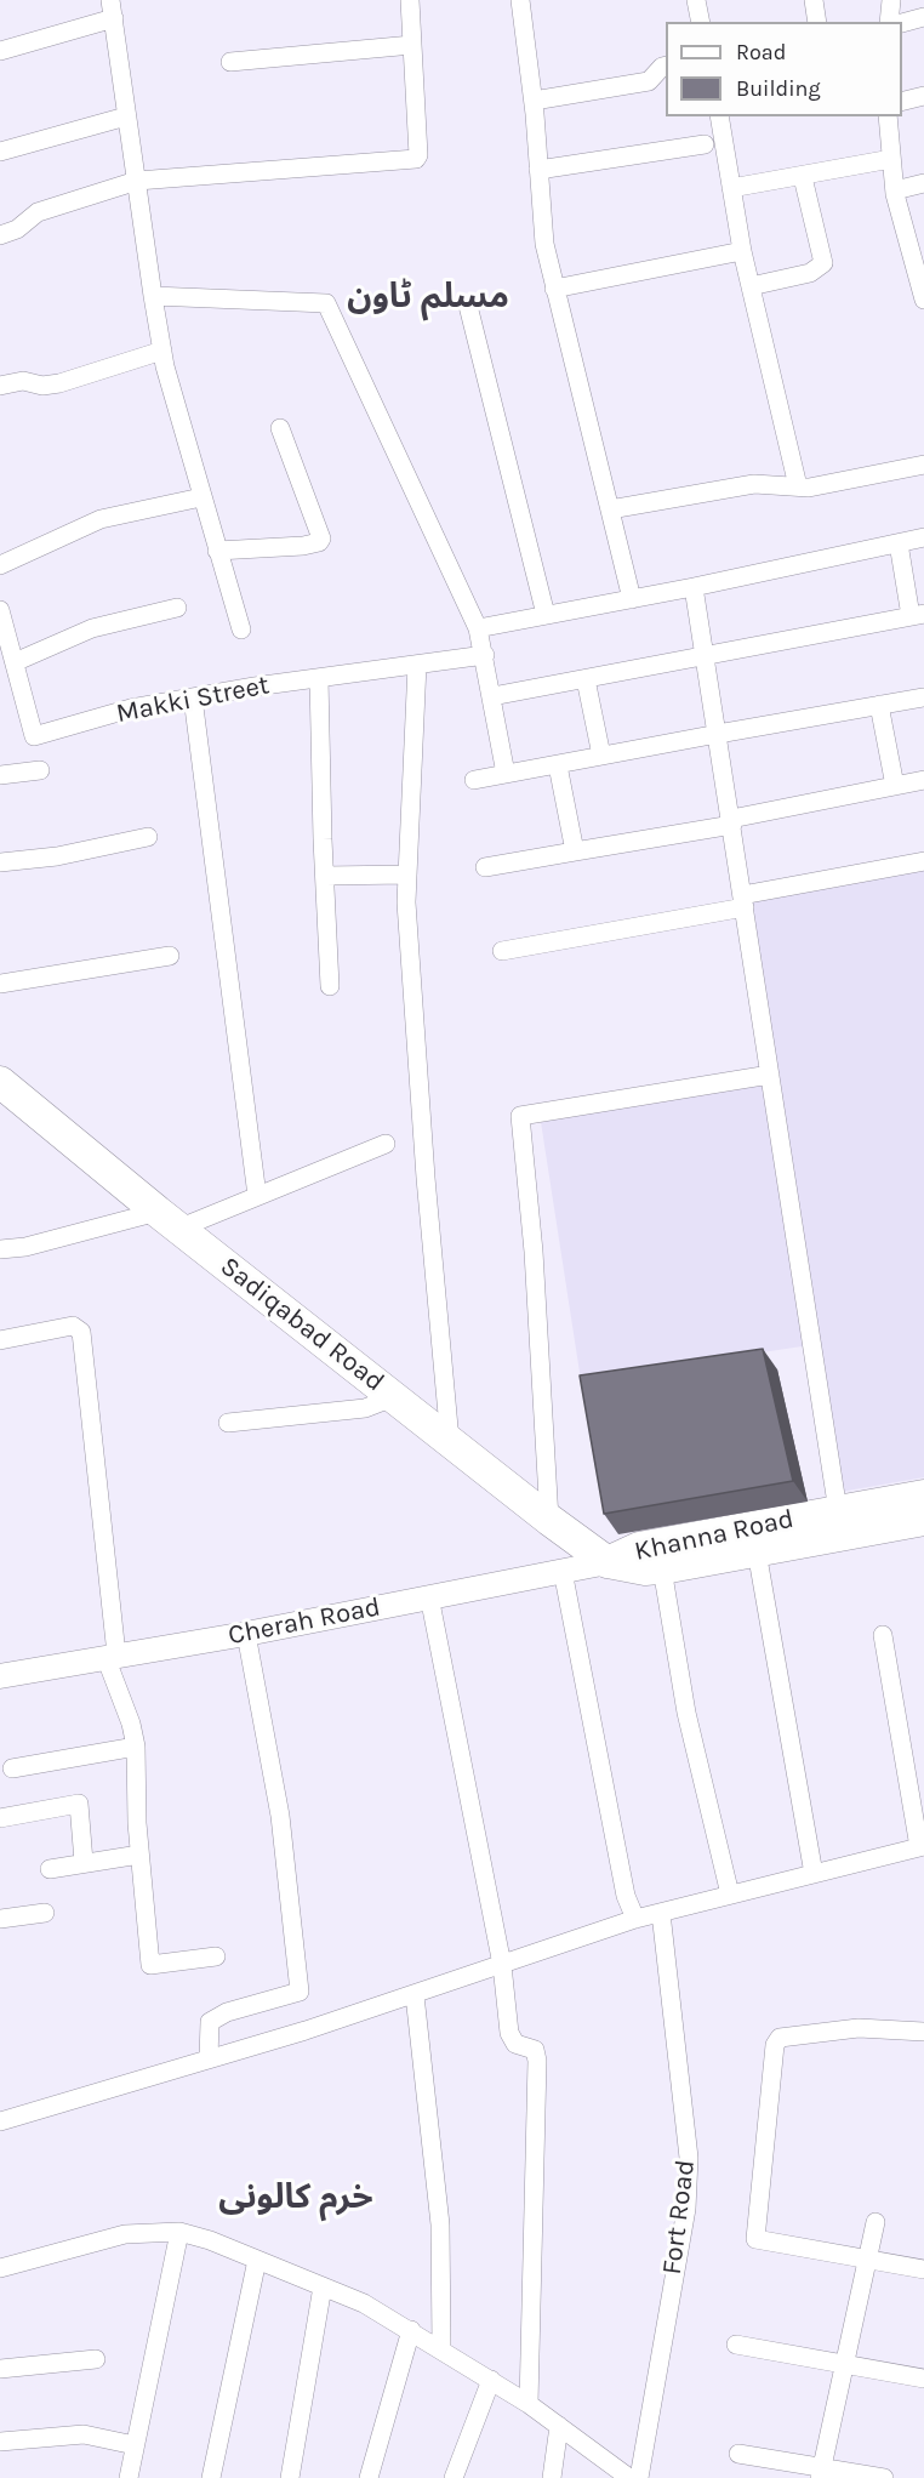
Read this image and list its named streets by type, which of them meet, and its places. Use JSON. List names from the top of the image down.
{
  "streets": {
    "main road": ["Sadiqabad Road", "Khanna Road"],
    "street": ["Makki Street", "Cherah Road", "Fort Road"]
  },
  "crossings": [
    ["Sadiqabad Road", "Khanna Road"],
    ["Sadiqabad Road", "Cherah Road"],
    ["Khanna Road", "Cherah Road"]
  ],
  "districts": ["مسلم ٹاون", "خرم کالونی"],
  "legend": ["Road", "Building"]
}
